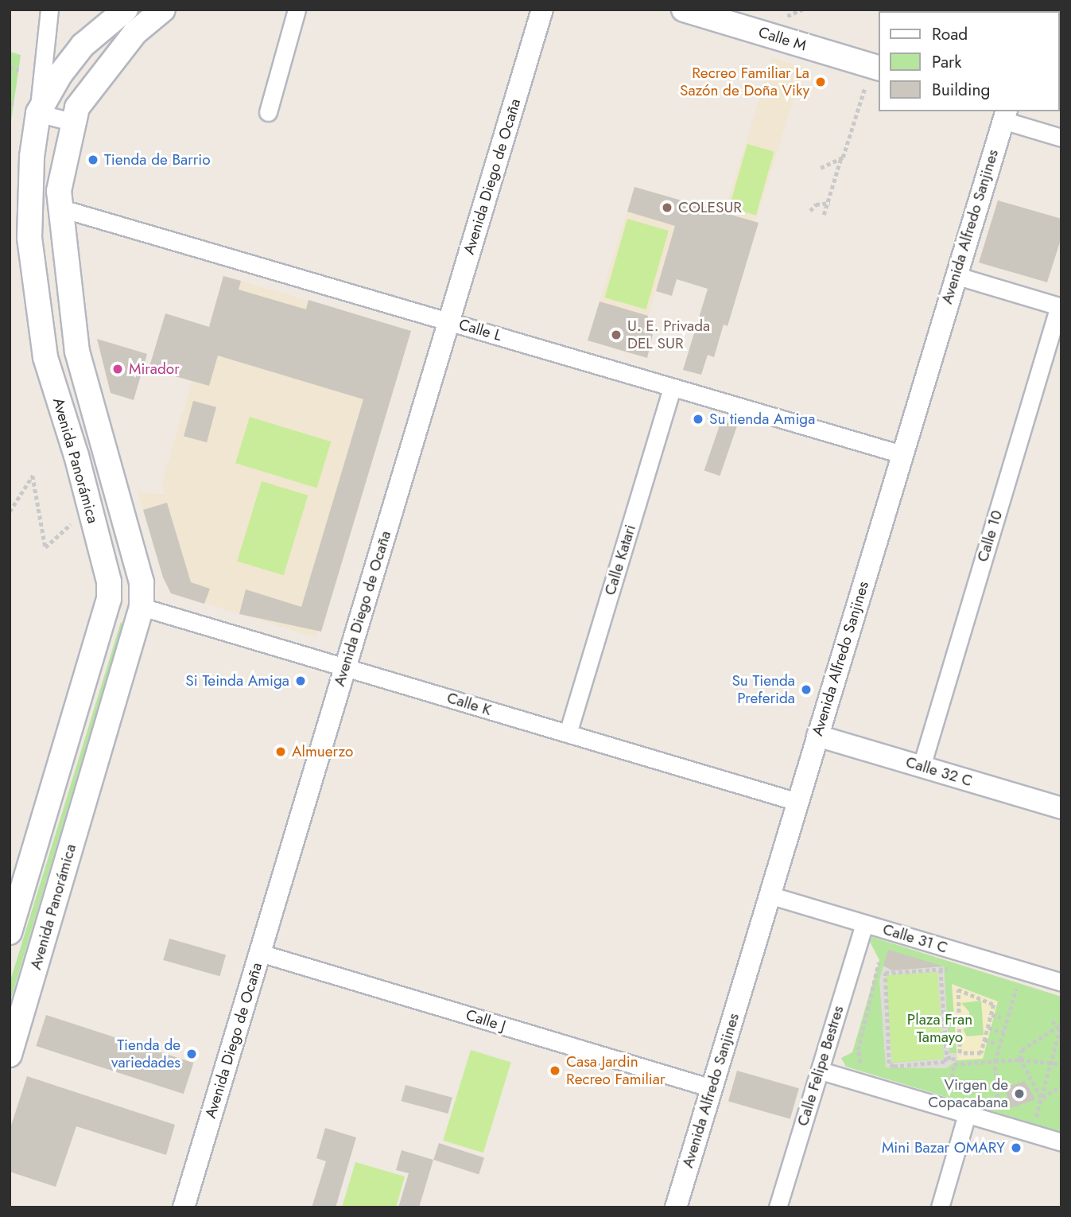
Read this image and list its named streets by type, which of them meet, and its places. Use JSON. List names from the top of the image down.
{
  "streets": {
    "main road": ["Calle M", "Avenida Panorámica"],
    "street": [
      "Avenida Diego de Ocaña",
      "Avenida Alfredo Sanjines",
      "Calle L",
      "Calle 10",
      "Calle Katari",
      "Calle K",
      "Calle 32 C",
      "Calle 31 C",
      "Calle J",
      "Calle Felipe Bestres"
    ]
  },
  "crossings": [
    ["Avenida Diego de Ocaña", "Calle L"],
    ["Avenida Diego de Ocaña", "Calle K"],
    ["Avenida Diego de Ocaña", "Calle J"],
    ["Avenida Alfredo Sanjines", "Calle L"],
    ["Avenida Alfredo Sanjines", "Calle K"],
    ["Avenida Alfredo Sanjines", "Calle 32 C"],
    ["Avenida Alfredo Sanjines", "Calle 31 C"],
    ["Avenida Alfredo Sanjines", "Calle J"],
    ["Calle L", "Avenida Panorámica"],
    ["Calle L", "Calle Katari"],
    ["Avenida Panorámica", "Calle K"],
    ["Calle 10", "Calle 32 C"],
    ["Calle Katari", "Calle K"],
    ["Calle 31 C", "Calle Felipe Bestres"]
  ],
  "parks": ["Plaza Fran Tamayo"],
  "places": [
    "Recreo Familiar La Sazón de Doña Viky",
    "Tienda de Barrio",
    "COLESUR",
    "U. E. Privada DEL SUR",
    "Mirador",
    "Su tienda Amiga",
    "Si Teinda Amiga",
    "Su Tienda Preferida",
    "Almuerzo",
    "Tienda de variedades",
    "Casa Jardin Recreo Familiar",
    "Virgen de Copacabana",
    "Mini Bazar OMARY"
  ],
  "legend": ["Road", "Park", "Building"]
}
